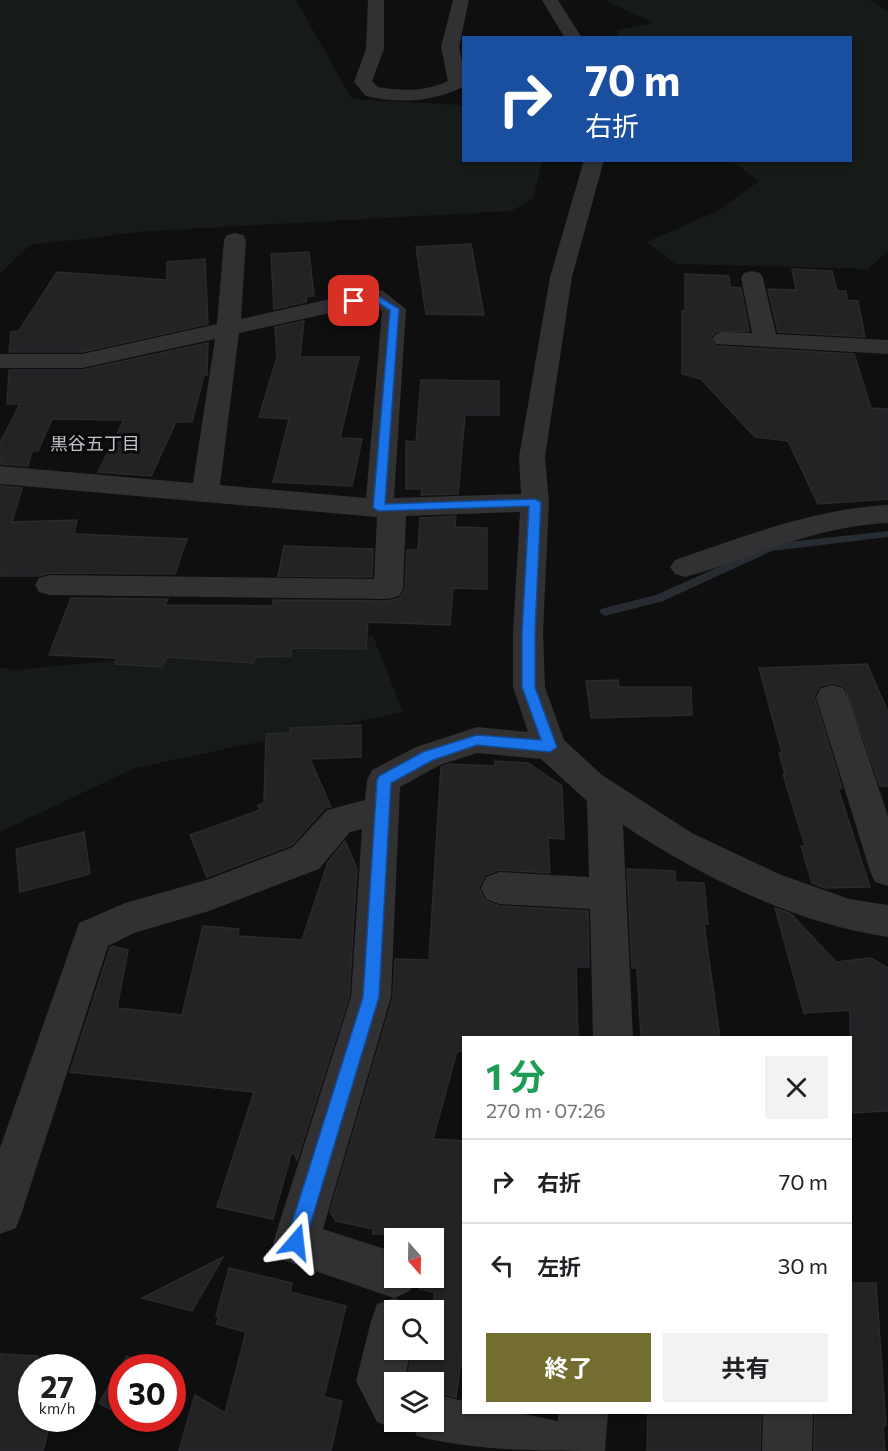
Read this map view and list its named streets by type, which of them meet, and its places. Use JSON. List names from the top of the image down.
{
  "districts": ["黒谷五丁目"],
  "north": "bottom",
  "page": {
    "turn": ["70 m", "右折"],
    "heading": ["1 分", "270 m · 07:26"],
    "list": [
      {
        "name": "右折",
        "value": "70 m"
      },
      {
        "name": "左折",
        "value": "30 m"
      }
    ],
    "buttons": ["終了", "共有"],
    "speed": "27 km/h",
    "limit": "30"
  }
}
